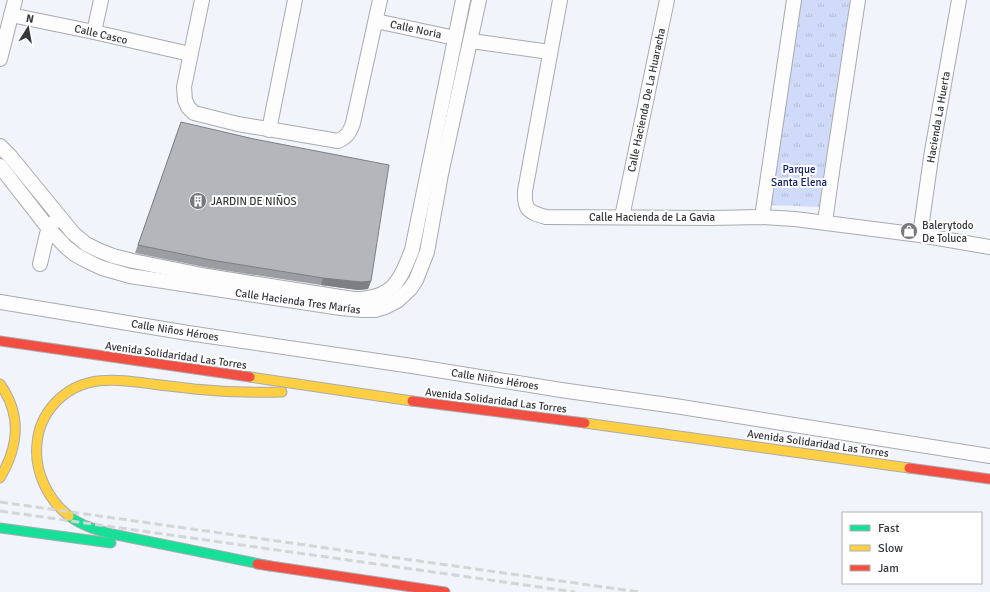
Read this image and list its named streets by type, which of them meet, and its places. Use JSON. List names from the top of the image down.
{
  "streets": {
    "main road": ["Avenida Solidaridad Las Torres"],
    "street": [
      "Calle Noria",
      "Calle Casco",
      "Calle Hacienda De La Huaracha",
      "Hacienda La Huerta",
      "Calle Hacienda de La Gavia",
      "Calle Hacienda Tres Marías",
      "Calle Niños Héroes"
    ]
  },
  "crossings": [
    ["Calle Hacienda De La Huaracha", "Calle Hacienda de La Gavia"],
    ["Hacienda La Huerta", "Calle Hacienda de La Gavia"]
  ],
  "parks": ["Parque Santa Elena"],
  "places": {
    "building": ["JARDIN DE NIÑOS"],
    "shop": ["Balerytodo De Toluca"]
  },
  "legend": ["Fast", "Slow", "Jam"],
  "north": "top"
}
